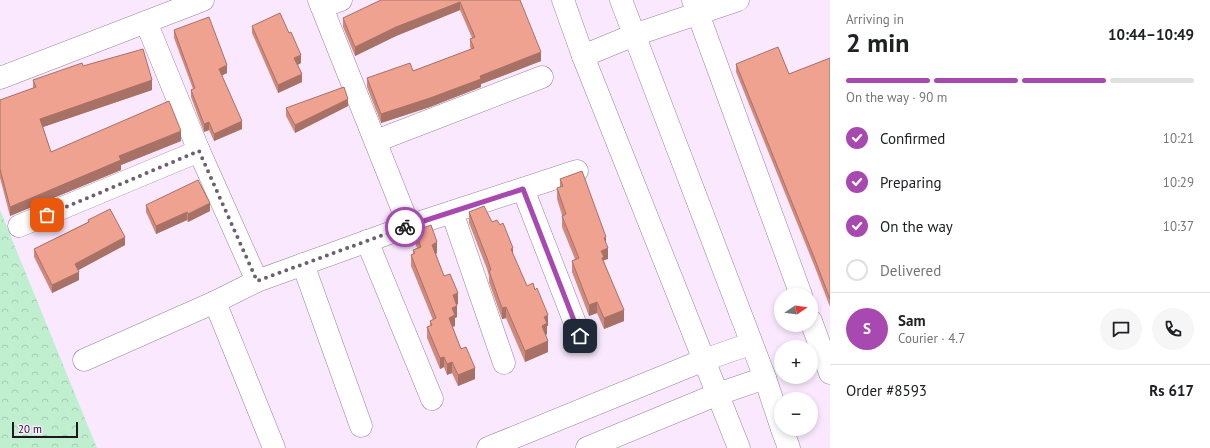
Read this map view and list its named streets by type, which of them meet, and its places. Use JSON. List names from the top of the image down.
{
  "scale_bar": "20 m",
  "north": "right",
  "page": {
    "heading": ["2 min", "Arriving in", "10:44–10:49"],
    "panel": [
      "Sam",
      "Courier · 4.7",
      "Order #8593",
      "Rs 617"
    ],
    "bar": "On the way · 90 m",
    "list": [
      ["Confirmed", "10:21"],
      ["Preparing", "10:29"],
      ["On the way", "10:37"],
      "Delivered"
    ],
    "map_buttons": ["+", "−"],
    "round": "S",
    "scale": "20 m"
  }
}
